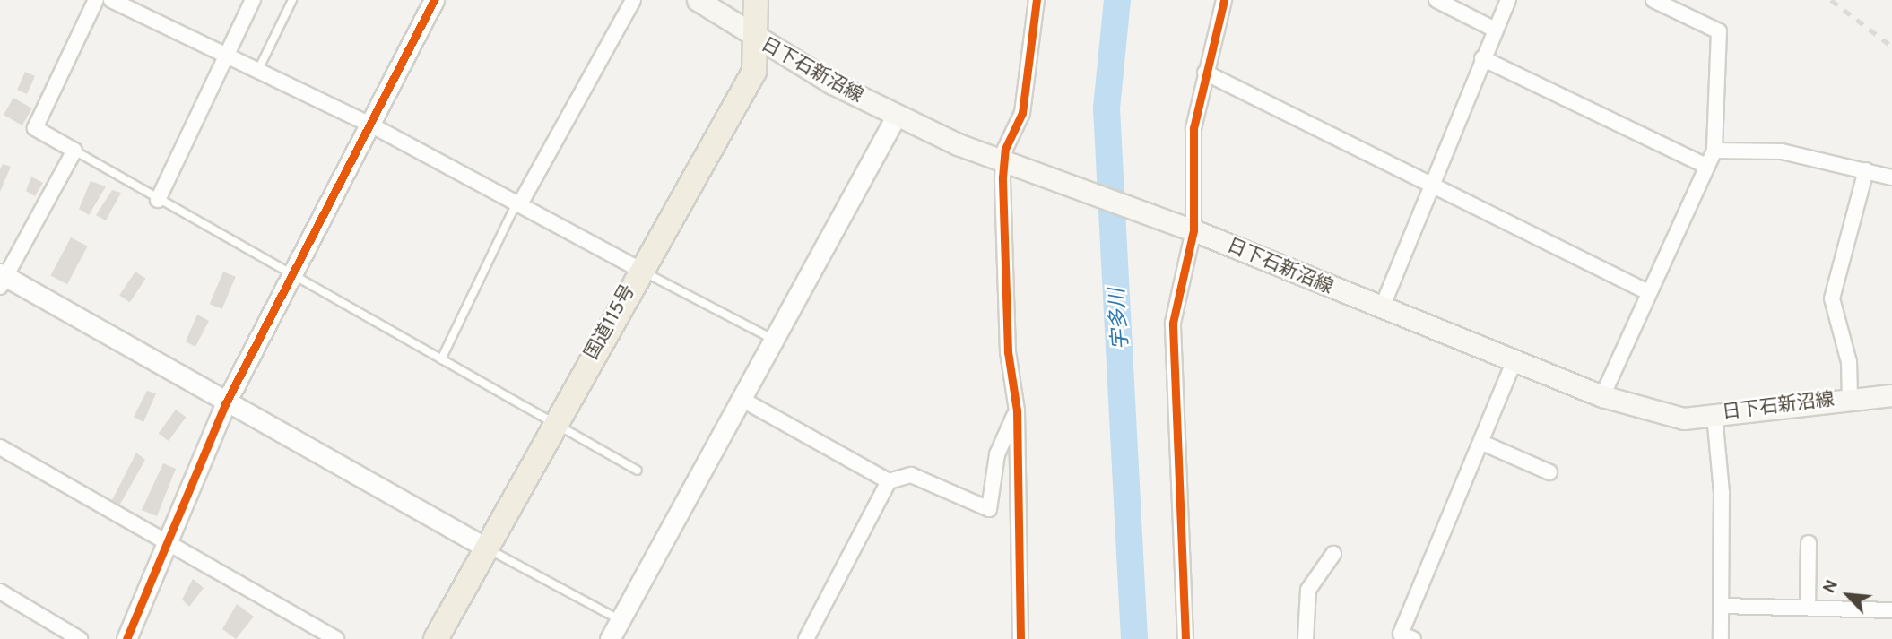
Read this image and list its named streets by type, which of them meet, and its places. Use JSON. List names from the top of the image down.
{
  "streets": {
    "highway": ["国道115号"],
    "main road": ["日下石新沼線"]
  },
  "crossings": [
    ["日下石新沼線", "国道115号"]
  ],
  "water": ["宇多川"],
  "north": "top left"
}
